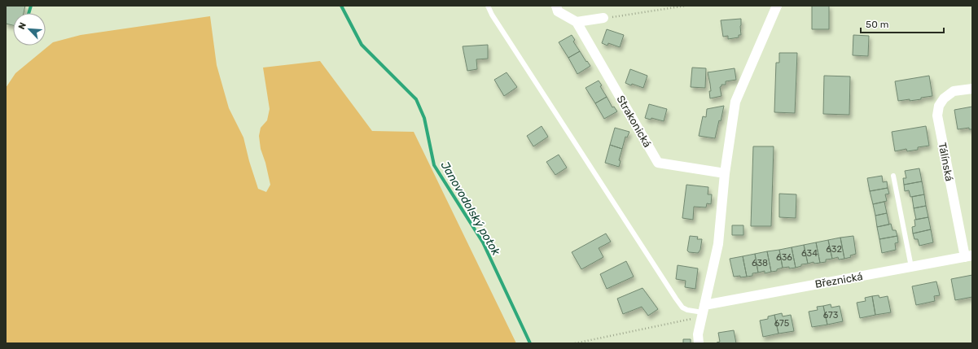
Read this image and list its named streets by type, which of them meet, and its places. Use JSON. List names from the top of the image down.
{
  "streets": {
    "street": ["Strakonická", "Tálínská", "Březnická"]
  },
  "crossings": [
    ["Tálínská", "Březnická"]
  ],
  "water": ["Janovodolský potok"],
  "house_numbers": [
    "632",
    "634",
    "636",
    "638",
    "673",
    "675"
  ],
  "scale_bar": "50 m",
  "north": "top left"
}
